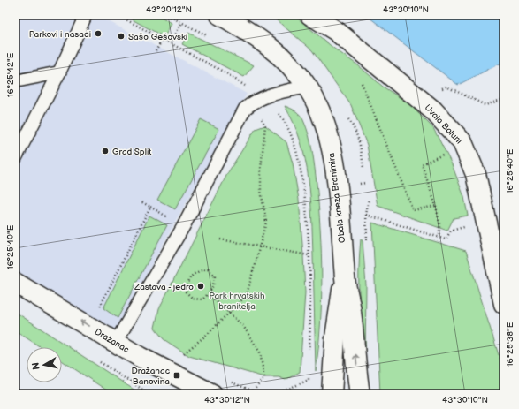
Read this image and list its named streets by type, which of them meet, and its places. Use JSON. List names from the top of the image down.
{
  "streets": {
    "street": ["Uvala Baluni", "Obala kneza Branimira", "Dražanac"]
  },
  "one_way": ["Dražanac"],
  "parks": ["Park hrvatskih branitelja"],
  "places": {
    "other": [
      "Parkovi i nasadi",
      "Sašo Gešovski",
      "Grad Split",
      "Zastava - jedro"
    ],
    "transit": ["Dražanac - Banovina"]
  },
  "north": "left",
  "coordinates": [
    "43°30'12\"N",
    "43°30'10\"N",
    "16°25'42\"E",
    "16°25'40\"E",
    "16°25'38\"E"
  ]
}
